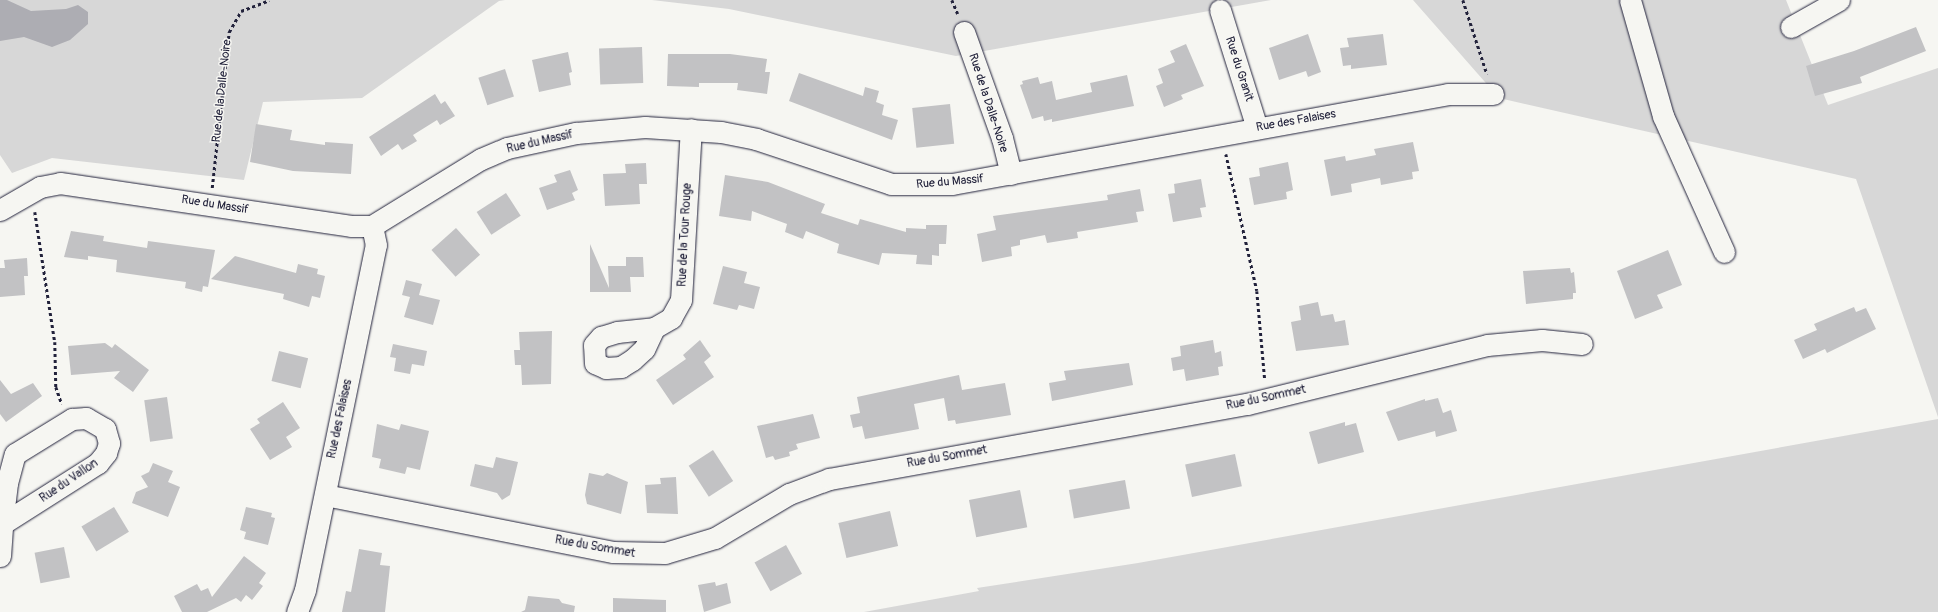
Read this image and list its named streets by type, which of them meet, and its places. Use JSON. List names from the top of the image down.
{
  "streets": {
    "street": [
      "Rue du Granit",
      "Rue de la Dalle-Noire",
      "Rue des Falaises",
      "Rue du Massif",
      "Rue de la Tour Rouge",
      "Rue du Sommet",
      "Rue du Vallon"
    ]
  },
  "crossings": [
    ["Rue du Granit", "Rue des Falaises"],
    ["Rue de la Dalle-Noire", "Rue du Massif"],
    ["Rue des Falaises", "Rue du Massif"],
    ["Rue des Falaises", "Rue du Sommet"],
    ["Rue du Massif", "Rue de la Tour Rouge"]
  ]
}
